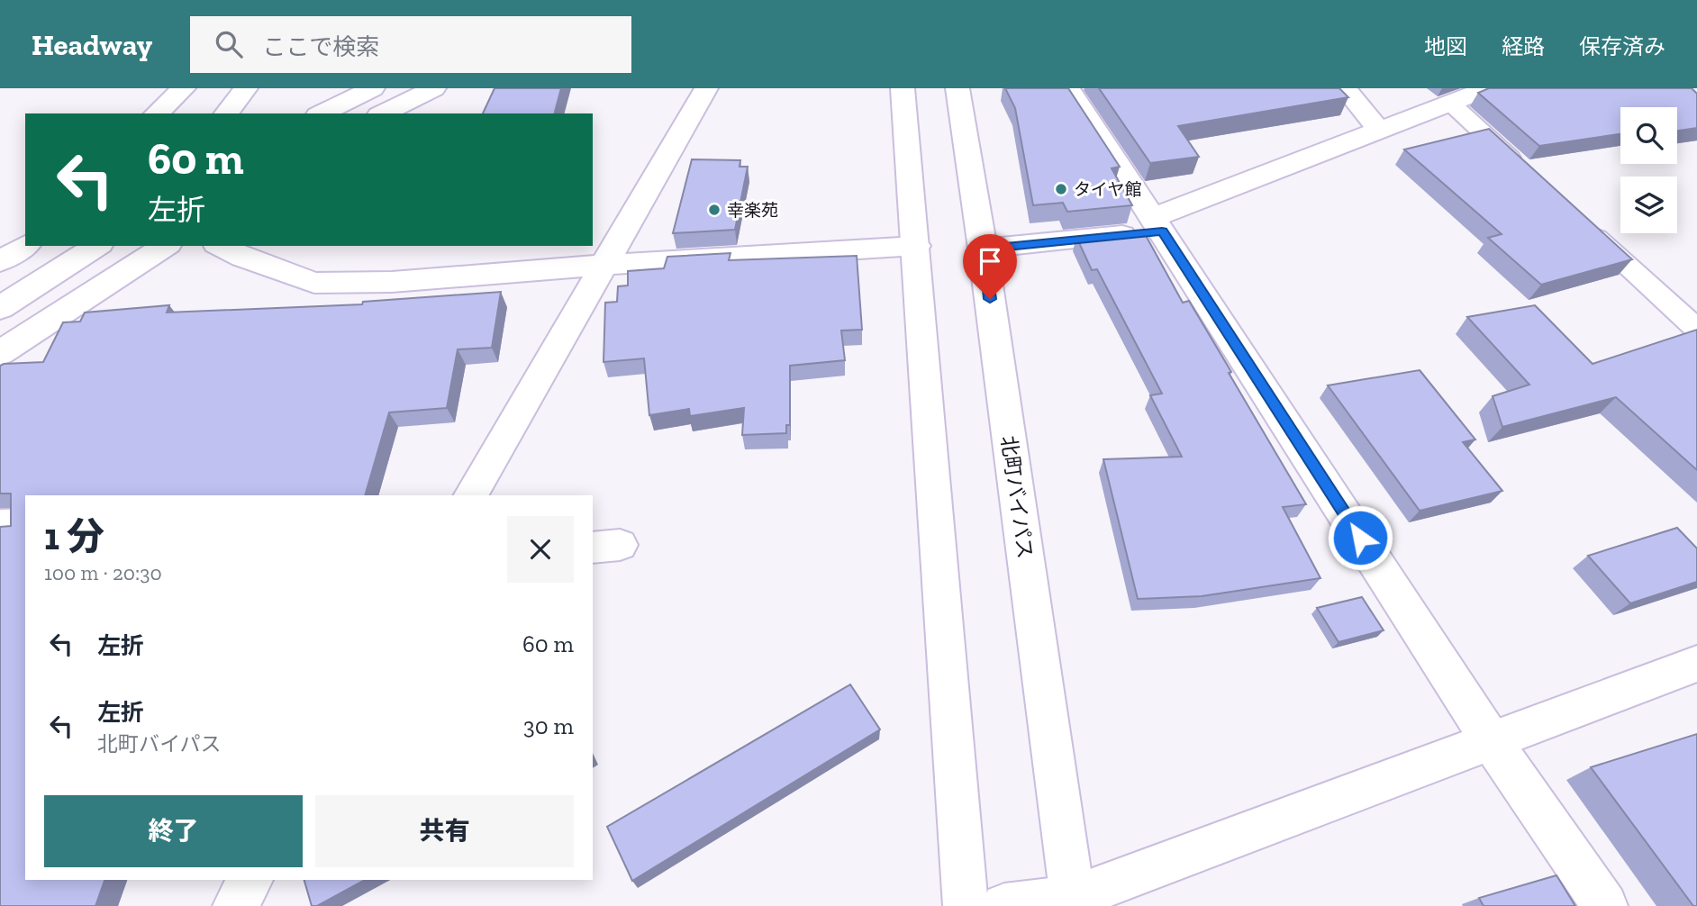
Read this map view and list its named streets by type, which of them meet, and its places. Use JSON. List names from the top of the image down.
{
  "streets": {
    "main road": ["北町バイパス"]
  },
  "places": ["タイヤ館", "幸楽苑"],
  "page": {
    "header": "Headway",
    "search": "ここで検索",
    "nav": ["地図", "経路", "保存済み"],
    "turn": ["60 m", "左折"],
    "heading": ["1 分", "100 m · 20:30"],
    "list": [
      {
        "name": "左折",
        "value": "60 m"
      },
      {
        "name": "左折",
        "note": "北町バイパス",
        "value": "30 m"
      }
    ],
    "buttons": ["終了", "共有"]
  }
}
